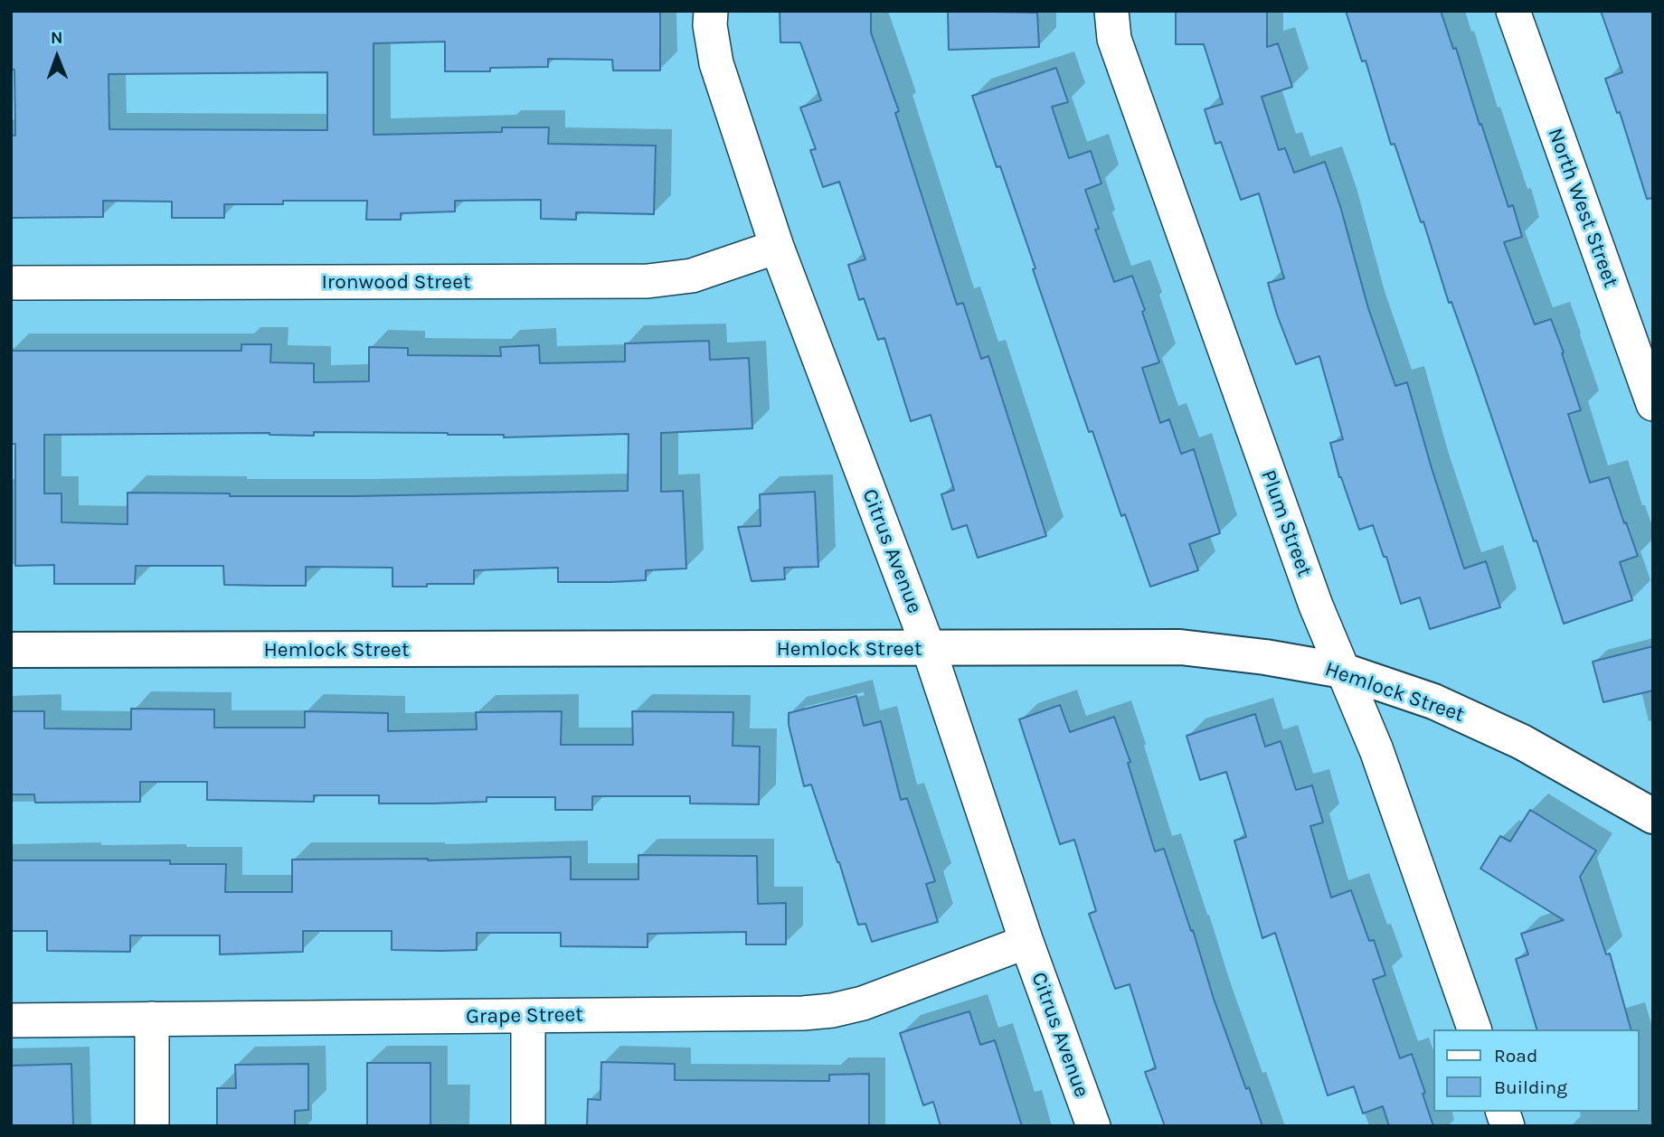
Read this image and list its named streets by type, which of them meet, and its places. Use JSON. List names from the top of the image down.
{
  "streets": {
    "street": [
      "North West Street",
      "Ironwood Street",
      "Plum Street",
      "Citrus Avenue",
      "Hemlock Street",
      "Grape Street"
    ]
  },
  "crossings": [
    ["Ironwood Street", "Citrus Avenue"],
    ["Plum Street", "Hemlock Street"],
    ["Citrus Avenue", "Hemlock Street"],
    ["Citrus Avenue", "Grape Street"]
  ],
  "legend": ["Road", "Building"],
  "north": "top"
}
